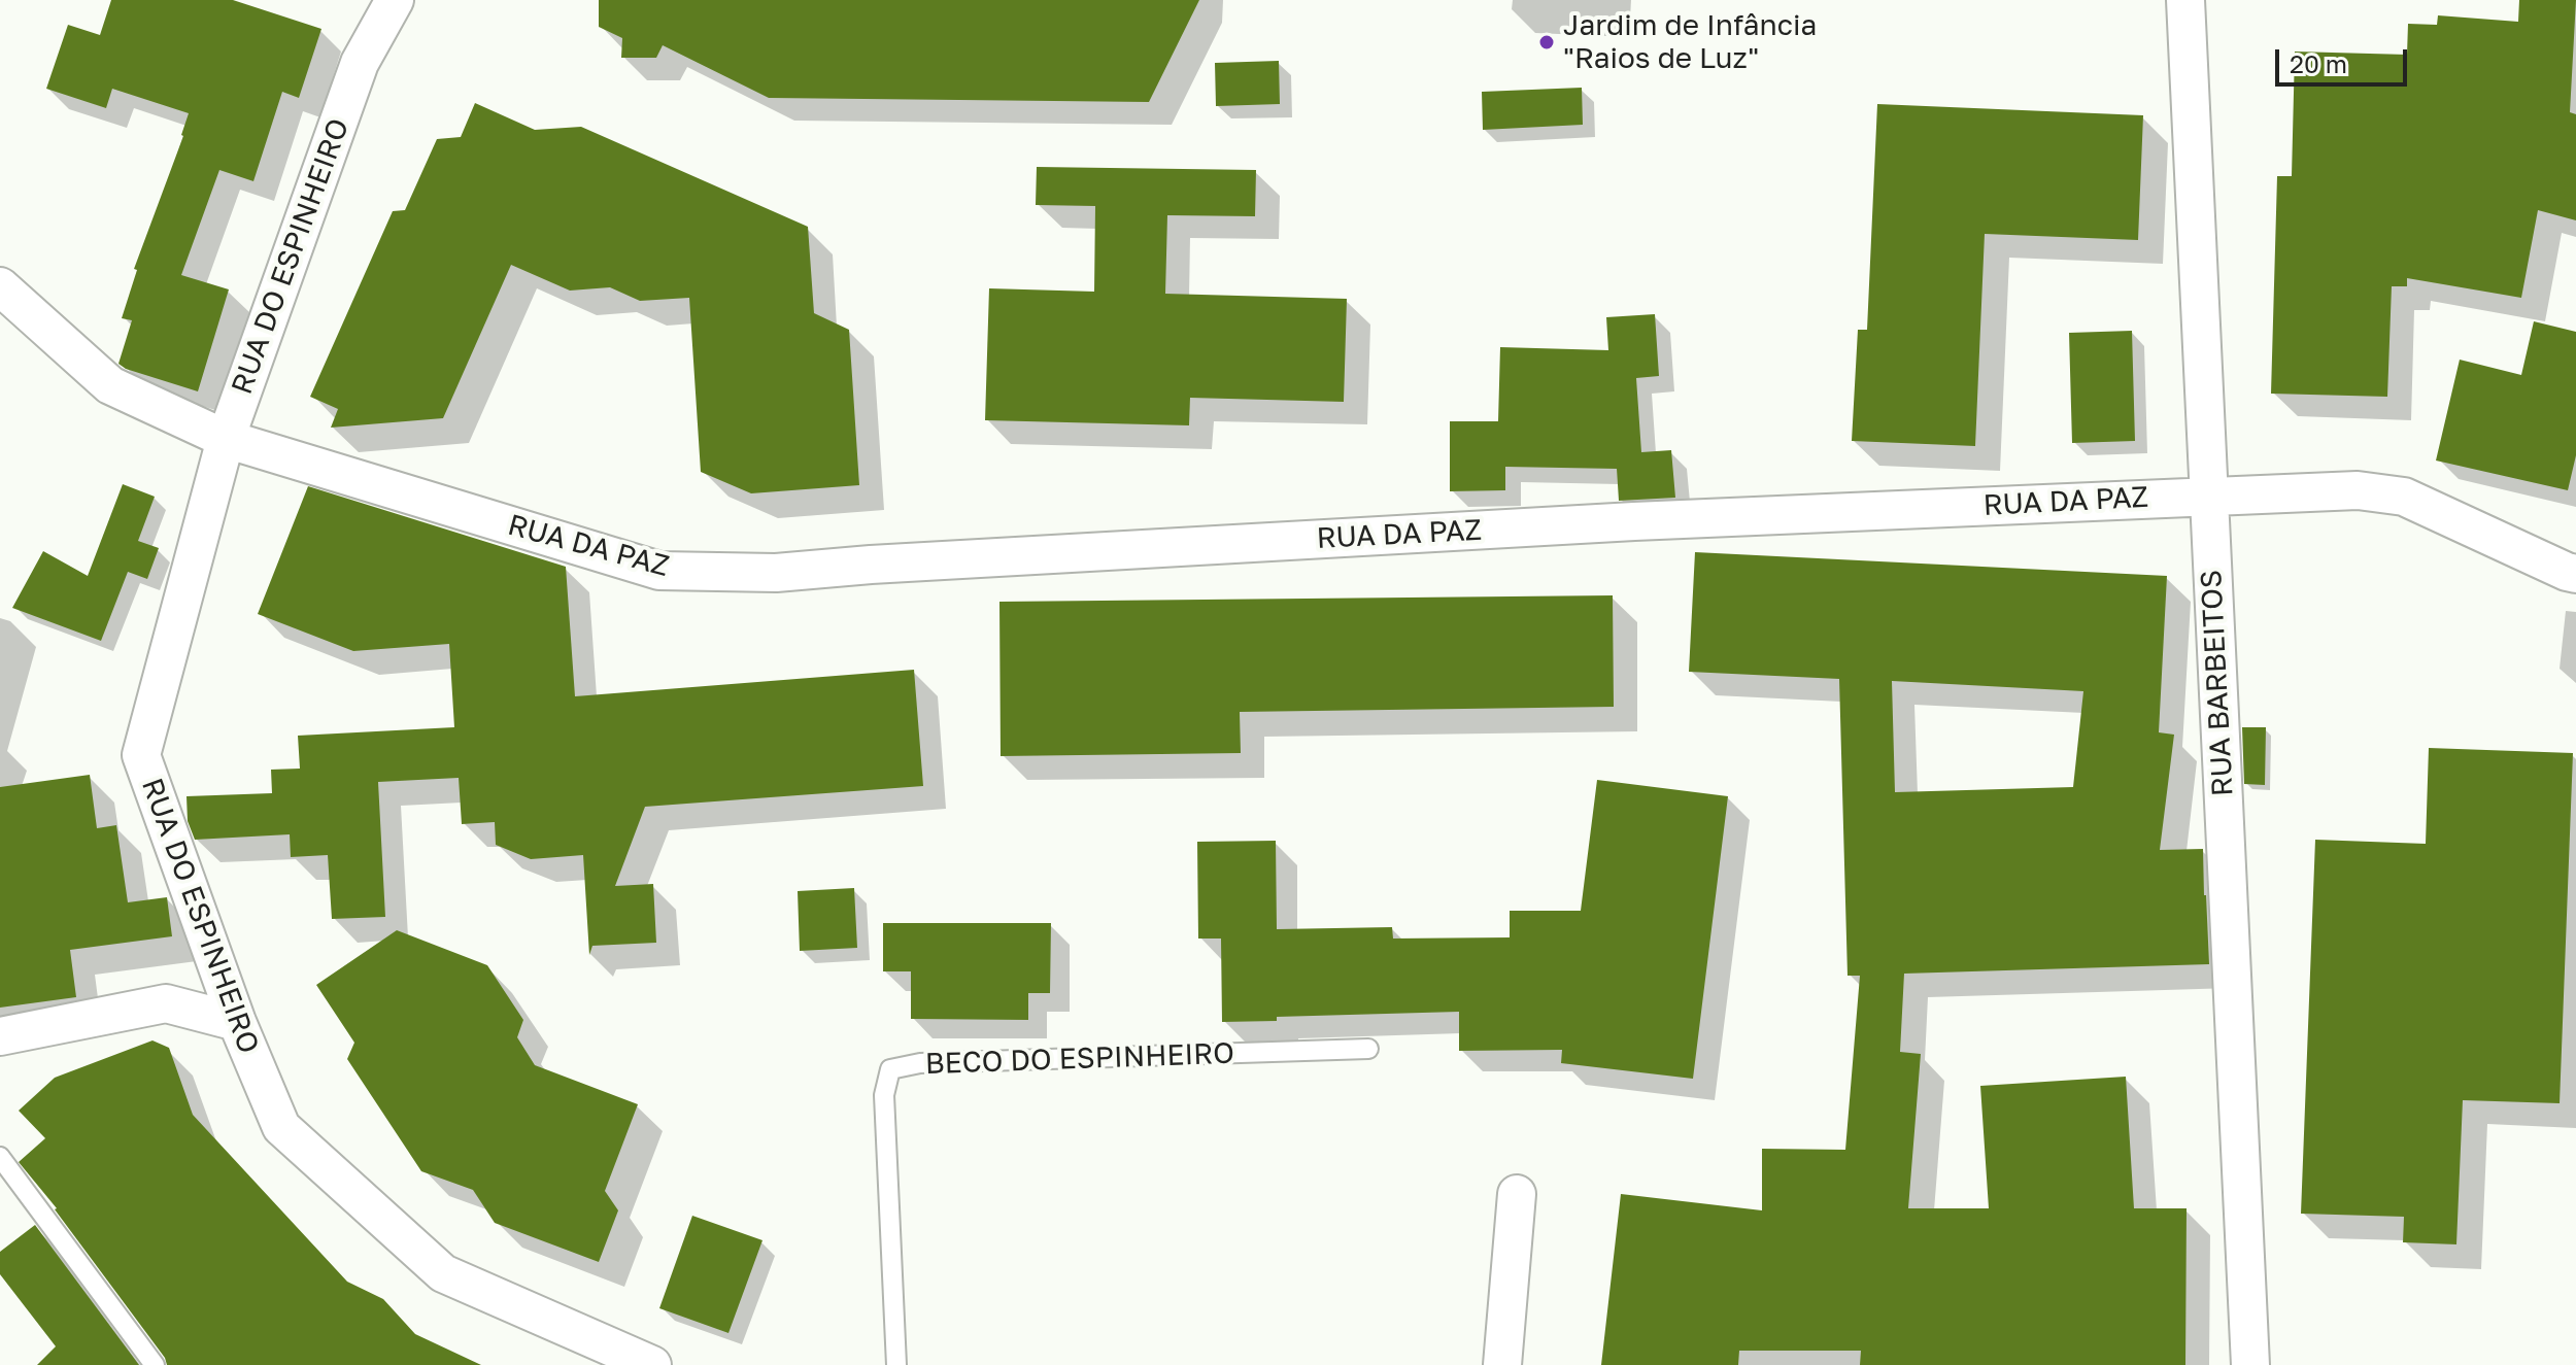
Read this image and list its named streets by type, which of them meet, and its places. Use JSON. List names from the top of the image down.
{
  "streets": {
    "street": ["RUA DO ESPINHEIRO", "RUA DA PAZ", "RUA BARBEITOS"],
    "lane": ["BECO DO ESPINHEIRO"]
  },
  "crossings": [
    ["RUA DO ESPINHEIRO", "RUA DA PAZ"],
    ["RUA DA PAZ", "RUA BARBEITOS"]
  ],
  "places": ["Jardim de Infância \"Raios de Luz\""],
  "scale_bar": "20 m"
}
